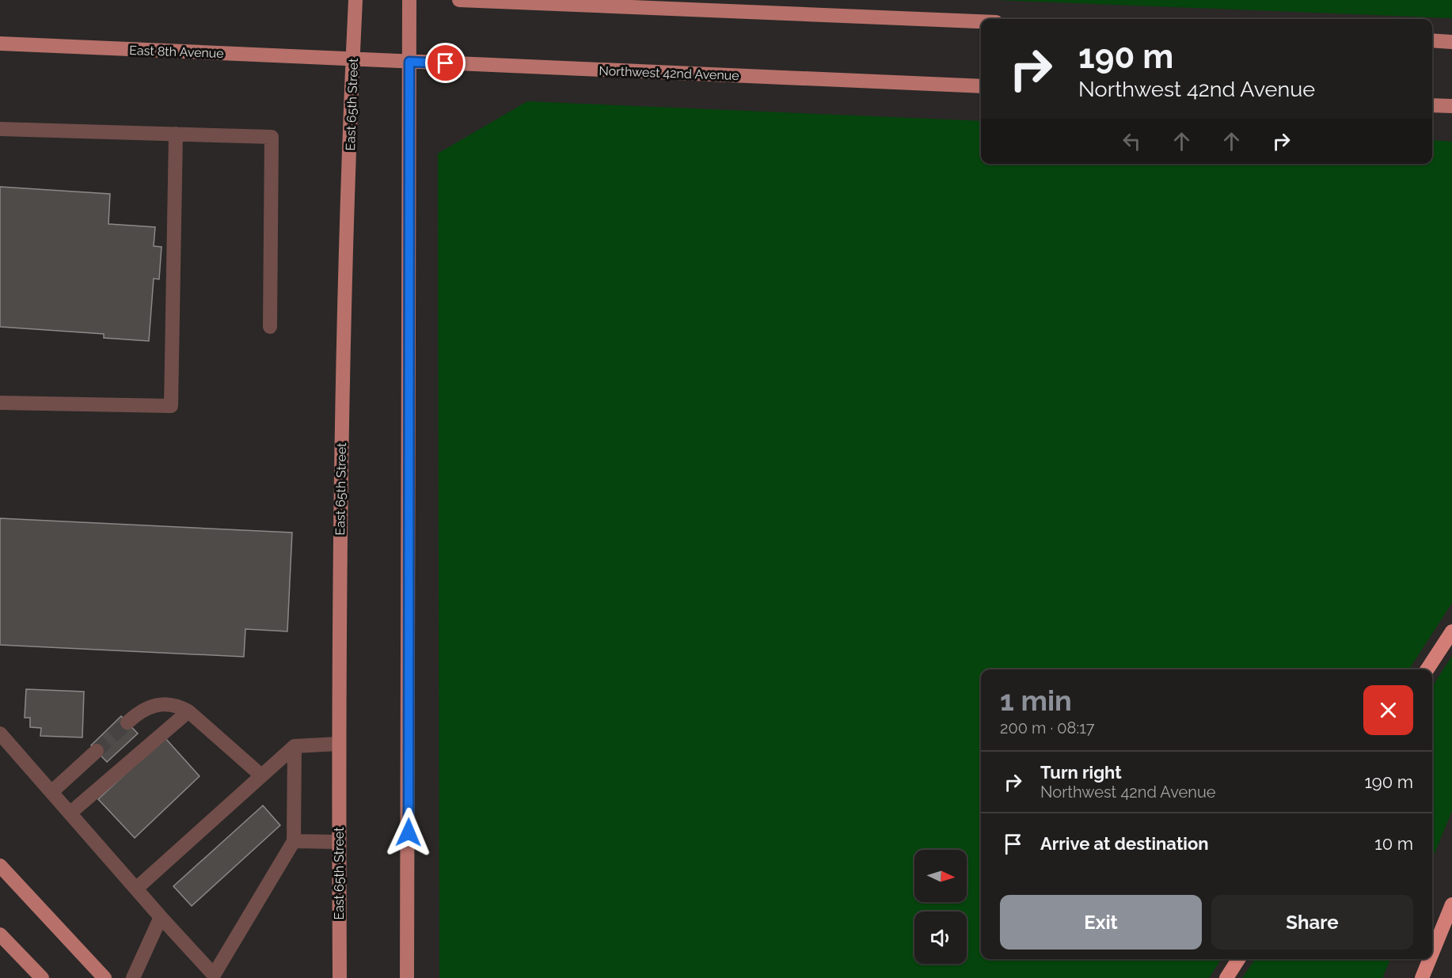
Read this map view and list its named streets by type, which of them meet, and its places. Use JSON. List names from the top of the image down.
{
  "streets": {
    "main road": ["East 8th Avenue", "Northwest 42nd Avenue", "East 65th Street"]
  },
  "crossings": [
    ["East 8th Avenue", "Northwest 42nd Avenue"],
    ["East 8th Avenue", "East 65th Street"],
    ["Northwest 42nd Avenue", "East 65th Street"]
  ],
  "north": "right",
  "page": {
    "turn": ["190 m", "Northwest 42nd Avenue"],
    "heading": ["1 min", "200 m · 08:17"],
    "list": [
      {
        "name": "Turn right",
        "note": "Northwest 42nd Avenue",
        "value": "190 m"
      },
      {
        "name": "Arrive at destination",
        "value": "10 m"
      }
    ],
    "buttons": ["Exit", "Share"]
  }
}
